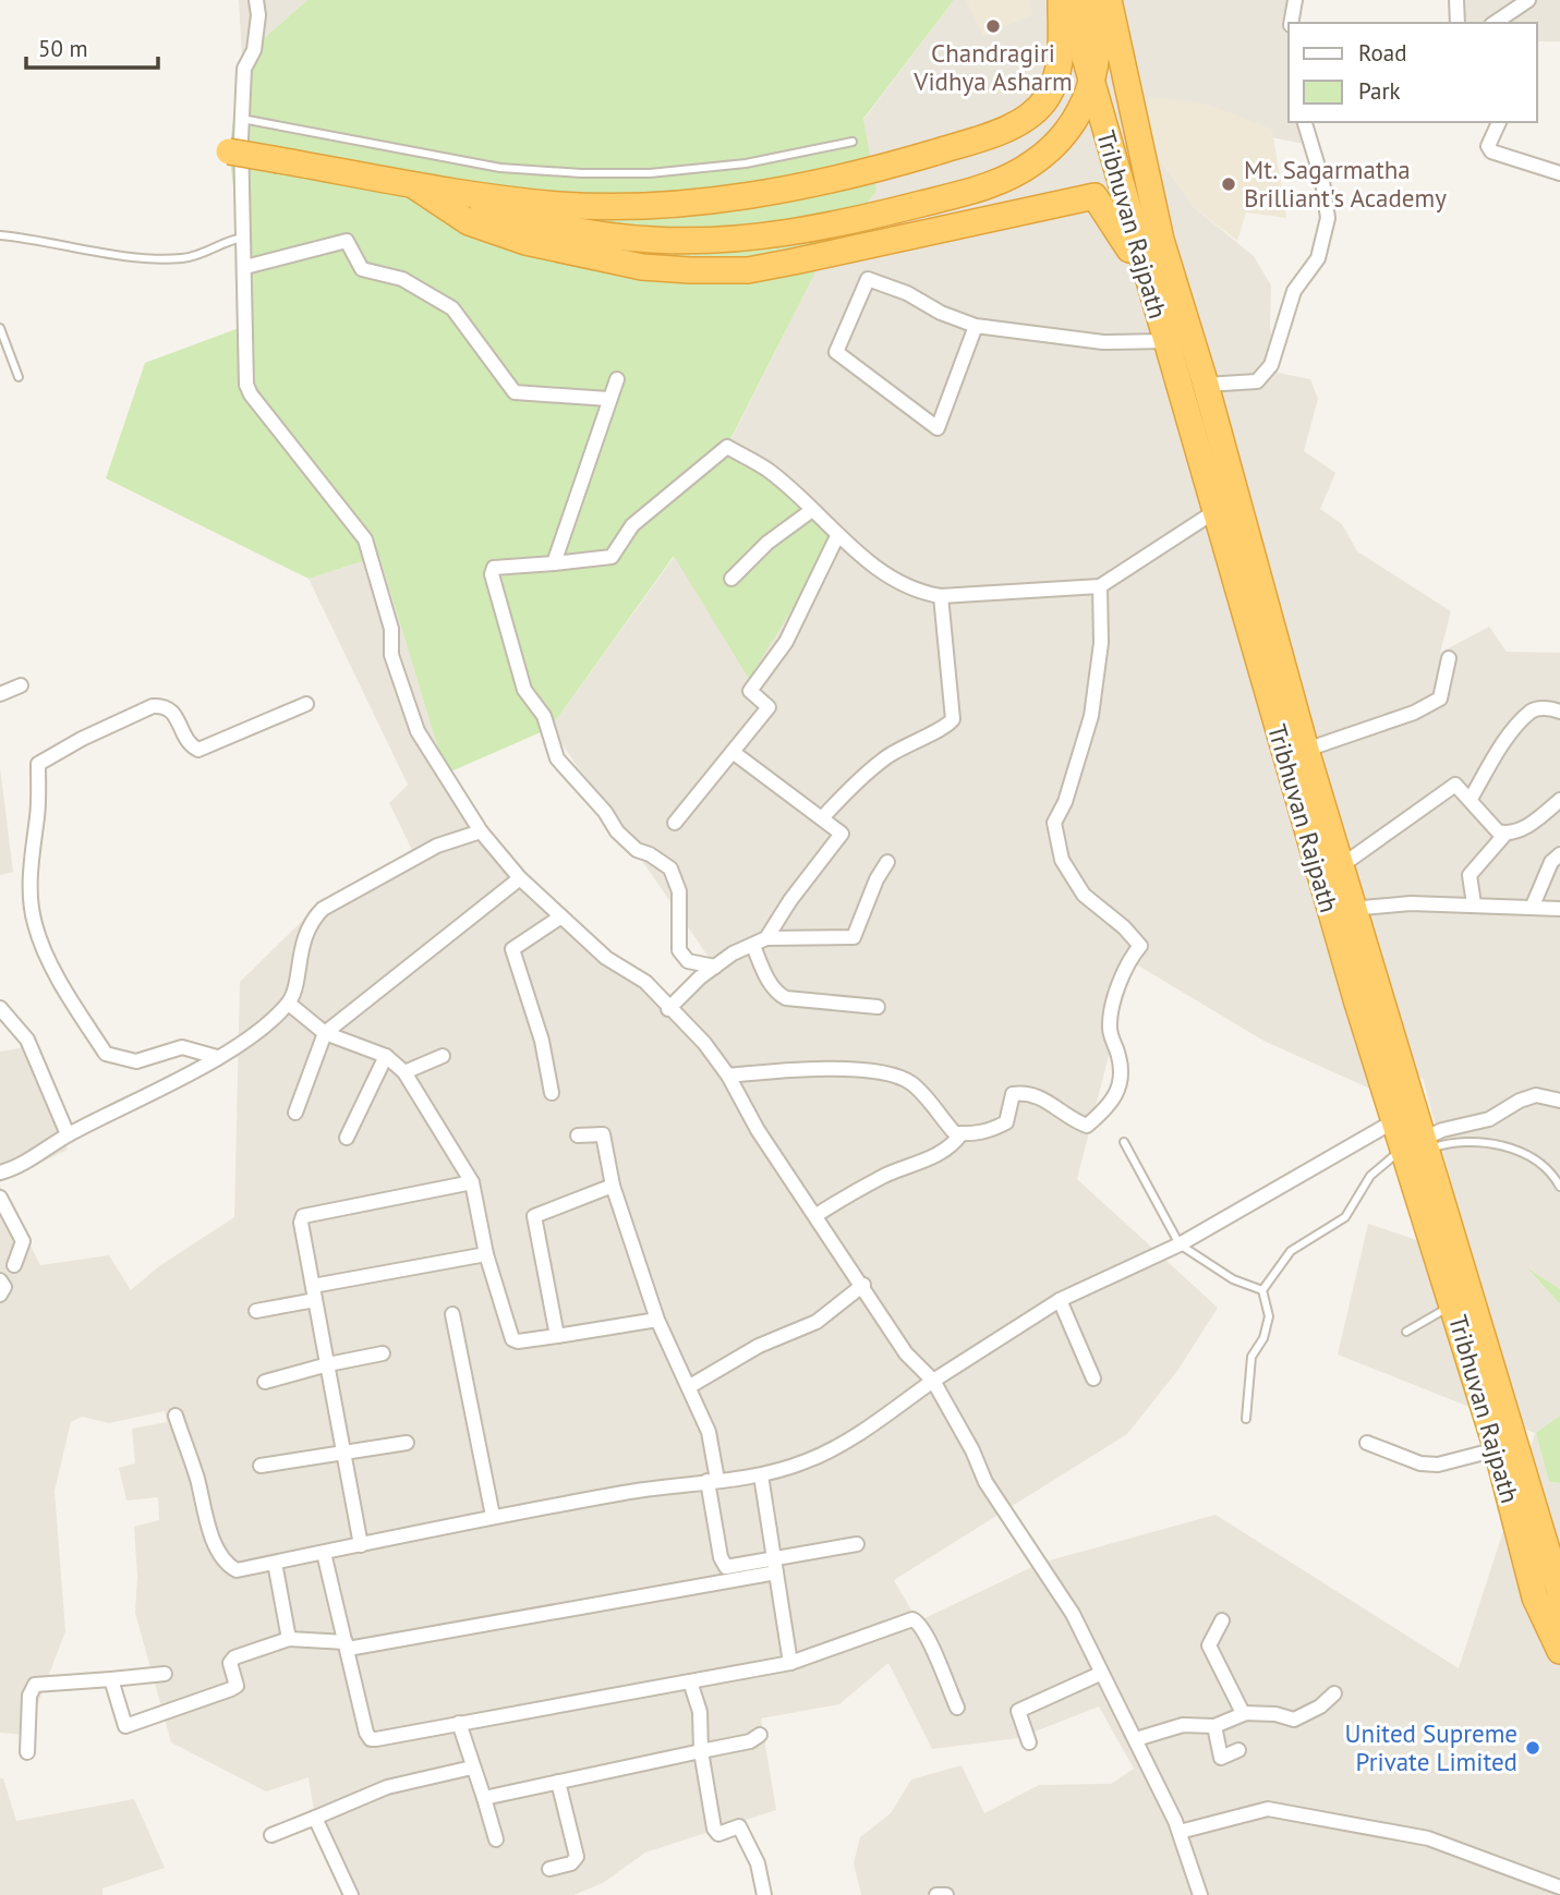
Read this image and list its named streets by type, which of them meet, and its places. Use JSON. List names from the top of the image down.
{
  "streets": {
    "highway": ["Tribhuvan Rajpath"]
  },
  "places": ["Chandragiri Vidhya Asharm", "Mt. Sagarmatha Brilliant's Academy", "United Supreme Private Limited"],
  "legend": ["Road", "Park"],
  "scale_bar": "50 m"
}
